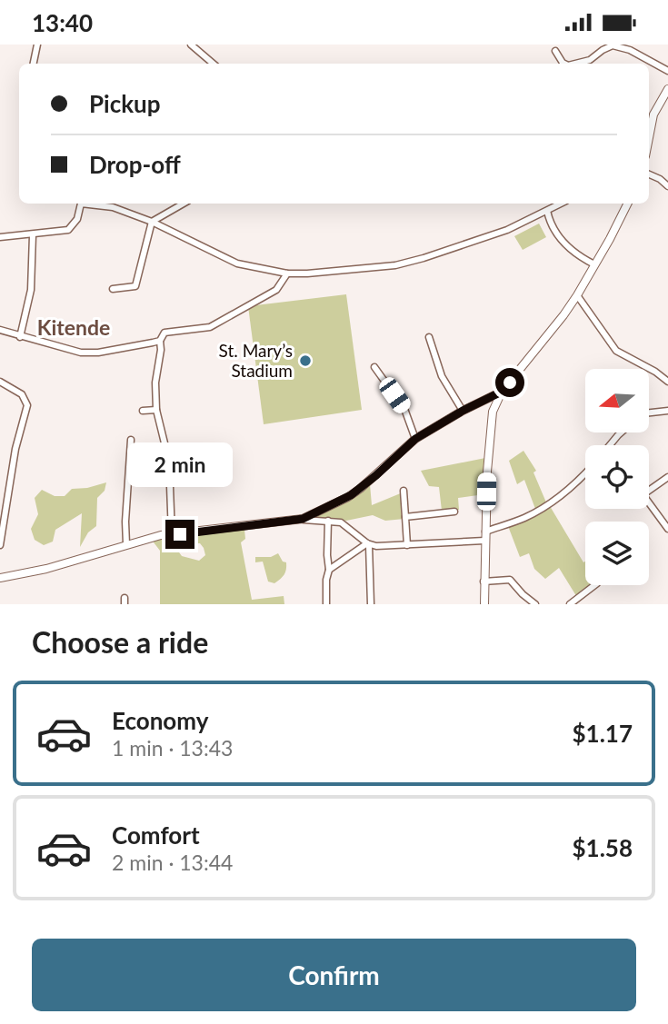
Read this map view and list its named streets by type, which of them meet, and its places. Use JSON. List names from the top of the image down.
{
  "districts": ["Kitende"],
  "places": ["St. Mary’s Stadium"],
  "north": "left",
  "page": {
    "status": "13:40",
    "banner": ["Pickup", "Drop-off"],
    "bubble": "2 min",
    "heading": "Choose a ride",
    "list": [
      {
        "name": "Economy",
        "note": "1 min · 13:43",
        "value": "$1.17"
      },
      {
        "name": "Comfort",
        "note": "2 min · 13:44",
        "value": "$1.58"
      }
    ],
    "buttons": "Confirm"
  }
}
